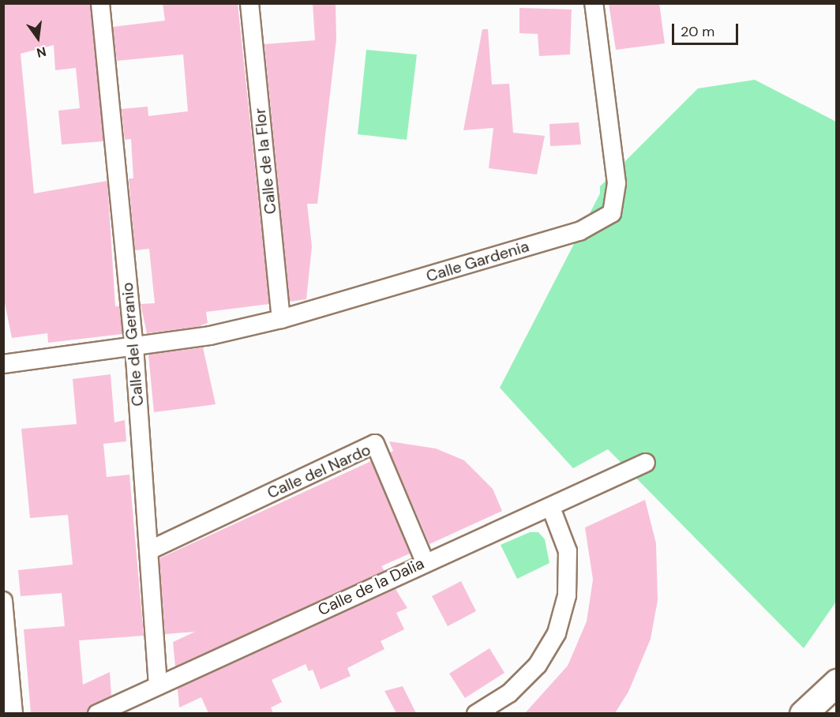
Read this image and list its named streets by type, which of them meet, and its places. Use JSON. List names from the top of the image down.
{
  "streets": {
    "street": [
      "Calle de la Flor",
      "Calle Gardenia",
      "Calle del Geranio",
      "Calle del Nardo",
      "Calle de la Dalia"
    ]
  },
  "crossings": [
    ["Calle de la Flor", "Calle Gardenia"],
    ["Calle Gardenia", "Calle del Geranio"],
    ["Calle del Geranio", "Calle del Nardo"],
    ["Calle del Geranio", "Calle de la Dalia"],
    ["Calle del Nardo", "Calle de la Dalia"]
  ],
  "scale_bar": "20 m",
  "north": "bottom"
}
